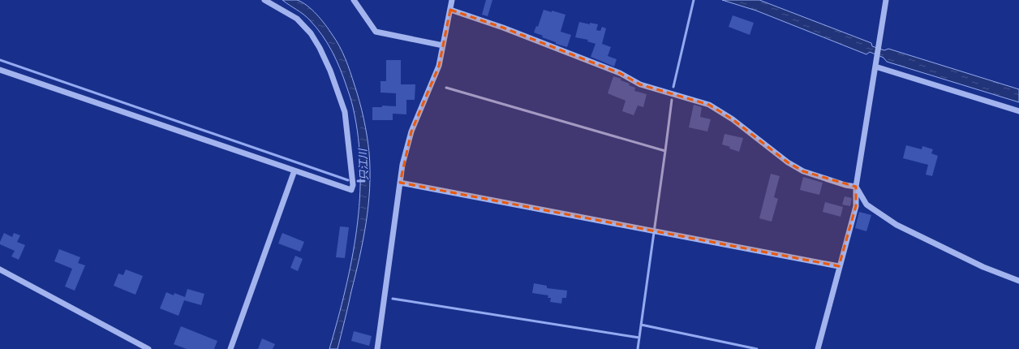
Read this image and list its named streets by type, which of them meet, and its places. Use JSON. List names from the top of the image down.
{
  "water": ["只江川"]
}
